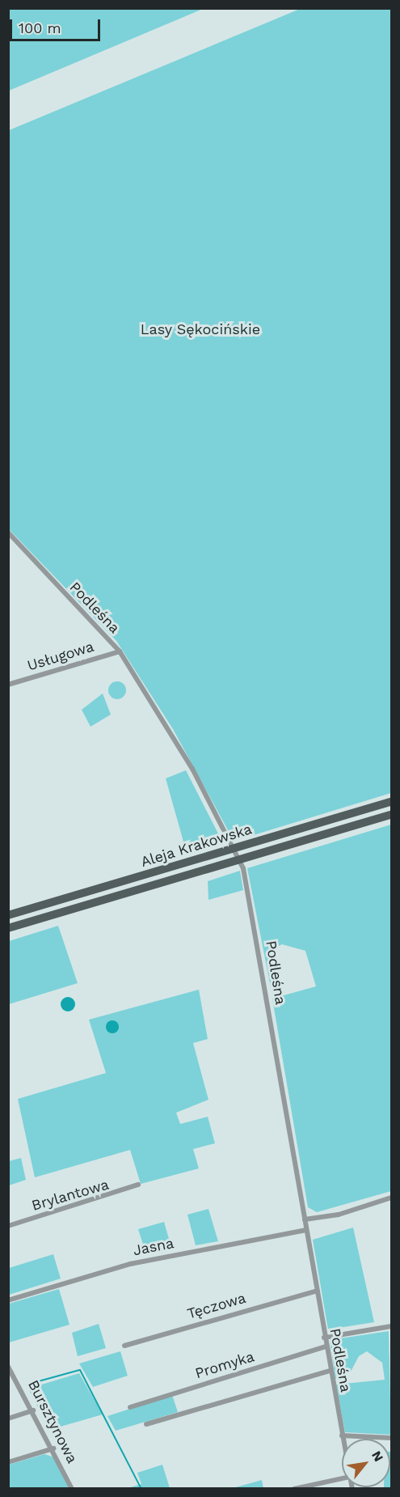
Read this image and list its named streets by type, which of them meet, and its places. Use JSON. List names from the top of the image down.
{
  "streets": {
    "main road": ["Aleja Krakowska"],
    "street": [
      "Podleśna",
      "Usługowa",
      "Brylantowa",
      "Jasna",
      "Tęczowa",
      "Promyka",
      "Bursztynowa"
    ]
  },
  "crossings": [
    ["Podleśna", "Usługowa"],
    ["Podleśna", "Aleja Krakowska"],
    ["Podleśna", "Jasna"],
    ["Podleśna", "Tęczowa"],
    ["Podleśna", "Promyka"]
  ],
  "parks": ["Lasy Sękocińskie"],
  "scale_bar": "100 m",
  "north": "top right"
}
